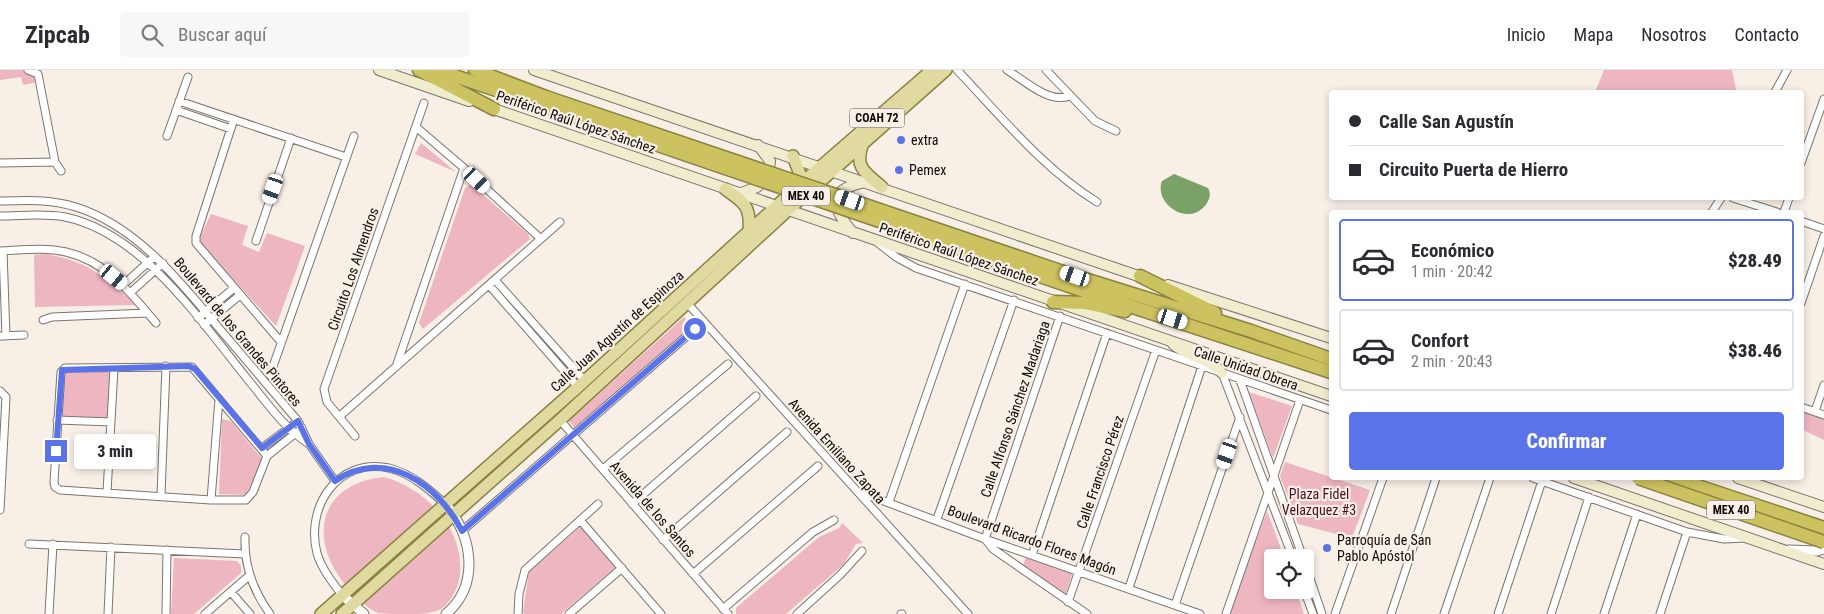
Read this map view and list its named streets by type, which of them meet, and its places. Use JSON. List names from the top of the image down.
{
  "streets": {
    "highway": ["Periférico Raúl López Sánchez", "MEX 40"],
    "main road": ["COAH 72", "Calle Juan Agustín de Espinoza"],
    "street": [
      "Circuito Los Almendros",
      "Boulevard de los Grandes Pintores",
      "Calle Unidad Obrera",
      "Calle Alfonso Sánchez Madariaga",
      "Avenida Emiliano Zapata",
      "Calle Francisco Pérez",
      "Avenida de los Santos",
      "Boulevard Ricardo Flores Magón"
    ]
  },
  "crossings": [
    ["Periférico Raúl López Sánchez", "Calle Juan Agustín de Espinoza"],
    ["Periférico Raúl López Sánchez", "Calle Unidad Obrera"],
    ["Calle Juan Agustín de Espinoza", "Avenida Emiliano Zapata"],
    ["Calle Juan Agustín de Espinoza", "Avenida de los Santos"],
    ["Calle Unidad Obrera", "Calle Alfonso Sánchez Madariaga"],
    ["Calle Unidad Obrera", "Calle Francisco Pérez"],
    ["Calle Alfonso Sánchez Madariaga", "Boulevard Ricardo Flores Magón"],
    ["Avenida Emiliano Zapata", "Boulevard Ricardo Flores Magón"],
    ["Calle Francisco Pérez", "Boulevard Ricardo Flores Magón"]
  ],
  "parks": ["Plaza Fidel Velazquez #3"],
  "places": ["extra", "Pemex", "Parroquía de San Pablo Apóstol"],
  "page": {
    "header": "Zipcab",
    "search": "Buscar aquí",
    "nav": [
      "Inicio",
      "Mapa",
      "Nosotros",
      "Contacto"
    ],
    "banner": ["Calle San Agustín", "Circuito Puerta de Hierro"],
    "list": [
      {
        "name": "Económico",
        "note": "1 min · 20:42",
        "value": "$28.49"
      },
      {
        "name": "Confort",
        "note": "2 min · 20:43",
        "value": "$38.46"
      }
    ],
    "buttons": "Confirmar",
    "bubble": "3 min"
  }
}
